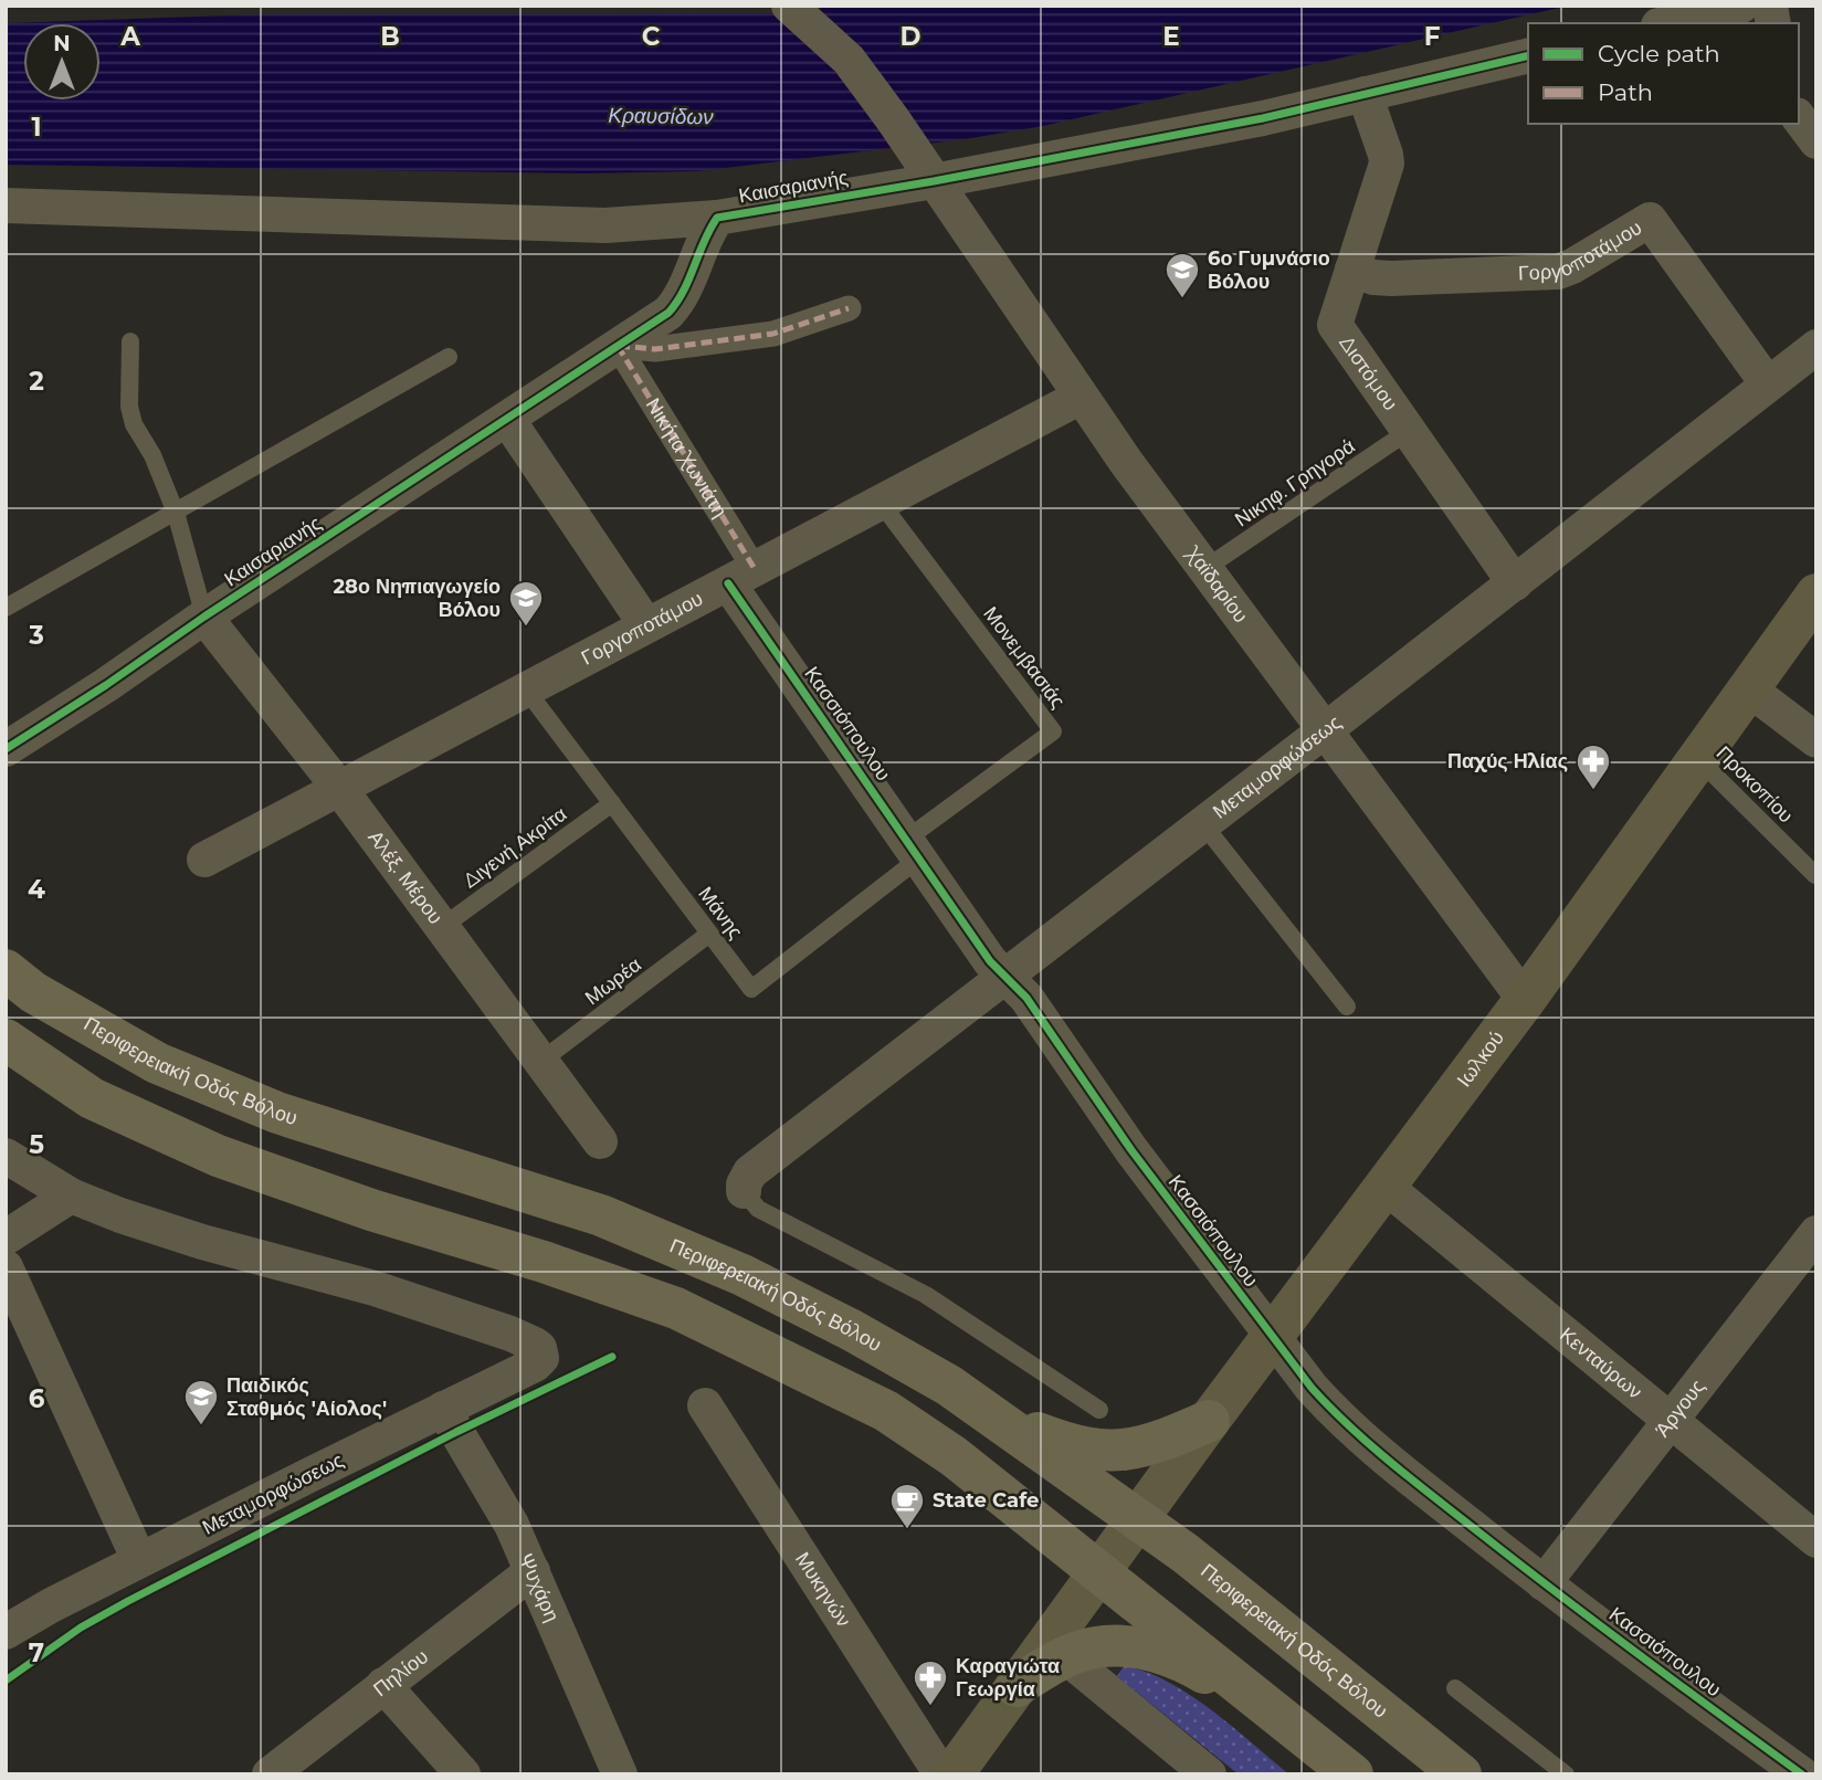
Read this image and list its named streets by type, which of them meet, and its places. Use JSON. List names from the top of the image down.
{
  "streets": {
    "main road": ["Ιωλκού", "Περιφερειακή Οδός Βόλου"],
    "street": [
      "Καισαριανής",
      "Γοργοποτάμου",
      "Διστόμου",
      "Νικήτα Χωνιάτη",
      "Χαϊδαρίου",
      "Κασσιόπουλου",
      "Μεταμορφώσεως",
      "Αλέξ. Μέρου",
      "Κενταύρων",
      "Άργους",
      "Ψυχάρη",
      "Μυκηνών",
      "Πηλίου"
    ],
    "lane": [
      "Νικηφ. Γρηγορά",
      "Μονεμβασιάς",
      "Προκοπίου",
      "Διγενή Ακρίτα",
      "Μάνης",
      "Μωρέα"
    ]
  },
  "crossings": [
    ["Καισαριανής", "Διστόμου"],
    ["Καισαριανής", "Νικήτα Χωνιάτη"],
    ["Καισαριανής", "Χαϊδαρίου"],
    ["Καισαριανής", "Αλέξ. Μέρου"],
    ["Γοργοποτάμου", "Διστόμου"],
    ["Γοργοποτάμου", "Νικήτα Χωνιάτη"],
    ["Γοργοποτάμου", "Χαϊδαρίου"],
    ["Γοργοποτάμου", "Μονεμβασιάς"],
    ["Γοργοποτάμου", "Κασσιόπουλου"],
    ["Γοργοποτάμου", "Μεταμορφώσεως"],
    ["Γοργοποτάμου", "Αλέξ. Μέρου"],
    ["Γοργοποτάμου", "Μάνης"],
    ["Διστόμου", "Νικηφ. Γρηγορά"],
    ["Διστόμου", "Μεταμορφώσεως"],
    ["Νικήτα Χωνιάτη", "Κασσιόπουλου"],
    ["Νικηφ. Γρηγορά", "Χαϊδαρίου"],
    ["Χαϊδαρίου", "Μεταμορφώσεως"],
    ["Χαϊδαρίου", "Ιωλκού"],
    ["Μονεμβασιάς", "Κασσιόπουλου"],
    ["Μονεμβασιάς", "Μάνης"],
    ["Κασσιόπουλου", "Μεταμορφώσεως"],
    ["Κασσιόπουλου", "Μάνης"],
    ["Κασσιόπουλου", "Ιωλκού"],
    ["Κασσιόπουλου", "Άργους"],
    ["Μεταμορφώσεως", "Ψυχάρη"],
    ["Προκοπίου", "Ιωλκού"],
    ["Διγενή Ακρίτα", "Αλέξ. Μέρου"],
    ["Διγενή Ακρίτα", "Μάνης"],
    ["Αλέξ. Μέρου", "Μωρέα"],
    ["Μάνης", "Μωρέα"],
    ["Ιωλκού", "Περιφερειακή Οδός Βόλου"],
    ["Ιωλκού", "Κενταύρων"],
    ["Κενταύρων", "Άργους"],
    ["Ψυχάρη", "Πηλίου"]
  ],
  "water": ["Κραυσίδων"],
  "places": {
    "school or university": ["6ο Γυμνάσιο Βόλου", "28ο Νηπιαγωγείο Βόλου", "Παιδικός Σταθμός 'Αίολος'"],
    "pharmacy": ["Παχύς Ηλίας", "Καραγιώτα Γεωργία"],
    "cafe": ["State Cafe"]
  },
  "legend": ["Cycle path", "Path"],
  "north": "top",
  "grid": {
    "columns": [
      "A",
      "B",
      "C",
      "D",
      "E",
      "F"
    ],
    "rows": [
      "1",
      "2",
      "3",
      "4",
      "5",
      "6",
      "7"
    ]
  }
}
